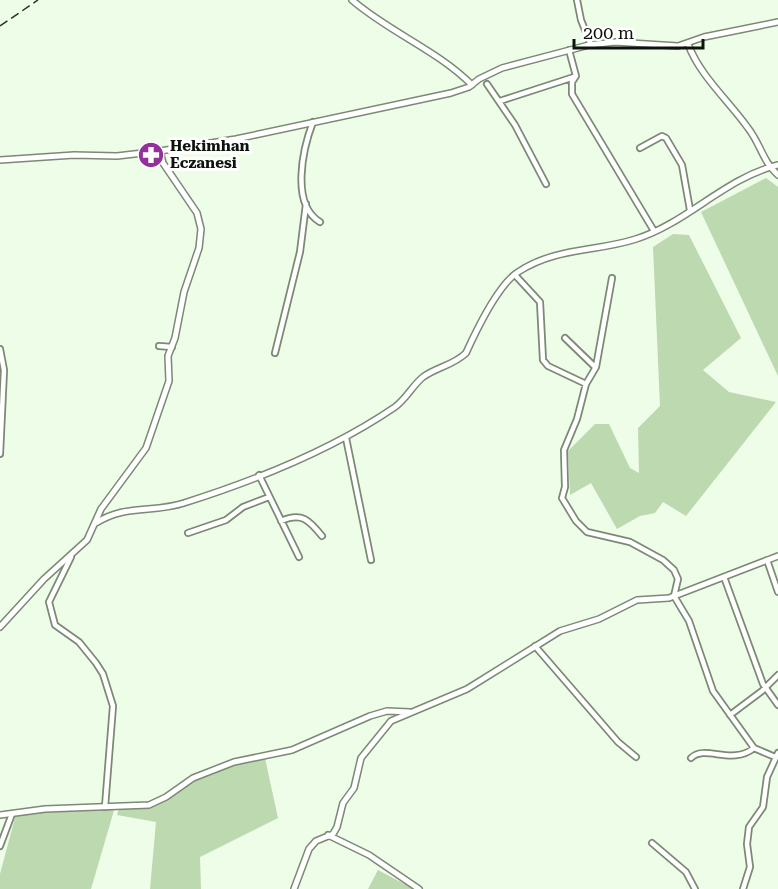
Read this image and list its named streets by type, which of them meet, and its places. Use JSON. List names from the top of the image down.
{
  "places": {
    "pharmacy": ["Hekimhan Eczanesi"]
  },
  "scale_bar": "200 m"
}
